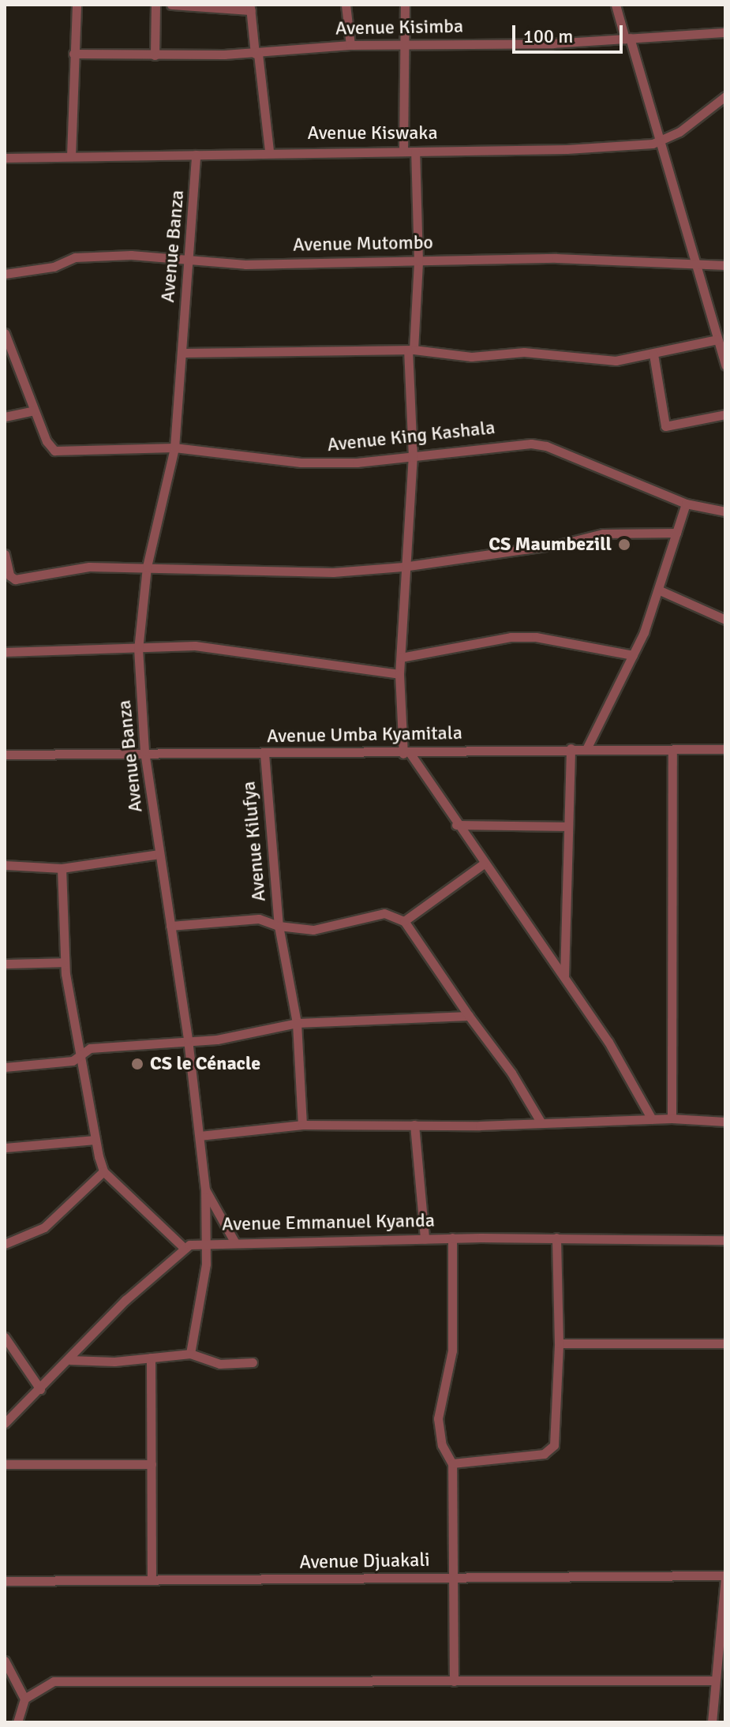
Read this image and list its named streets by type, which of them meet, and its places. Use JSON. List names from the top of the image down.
{
  "streets": {
    "street": [
      "Avenue Kisimba",
      "Avenue Kiswaka",
      "Avenue Mutombo",
      "Avenue Banza",
      "Avenue King Kashala",
      "Avenue Umba Kyamitala",
      "Avenue Kilufya",
      "Avenue Emmanuel Kyanda",
      "Avenue Djuakali"
    ]
  },
  "crossings": [
    ["Avenue Kiswaka", "Avenue Banza"],
    ["Avenue Mutombo", "Avenue Banza"],
    ["Avenue Banza", "Avenue King Kashala"],
    ["Avenue Banza", "Avenue Umba Kyamitala"],
    ["Avenue Banza", "Avenue Emmanuel Kyanda"],
    ["Avenue Umba Kyamitala", "Avenue Kilufya"]
  ],
  "places": ["CS Maumbezill", "CS le Cénacle"],
  "scale_bar": "100 m"
}
